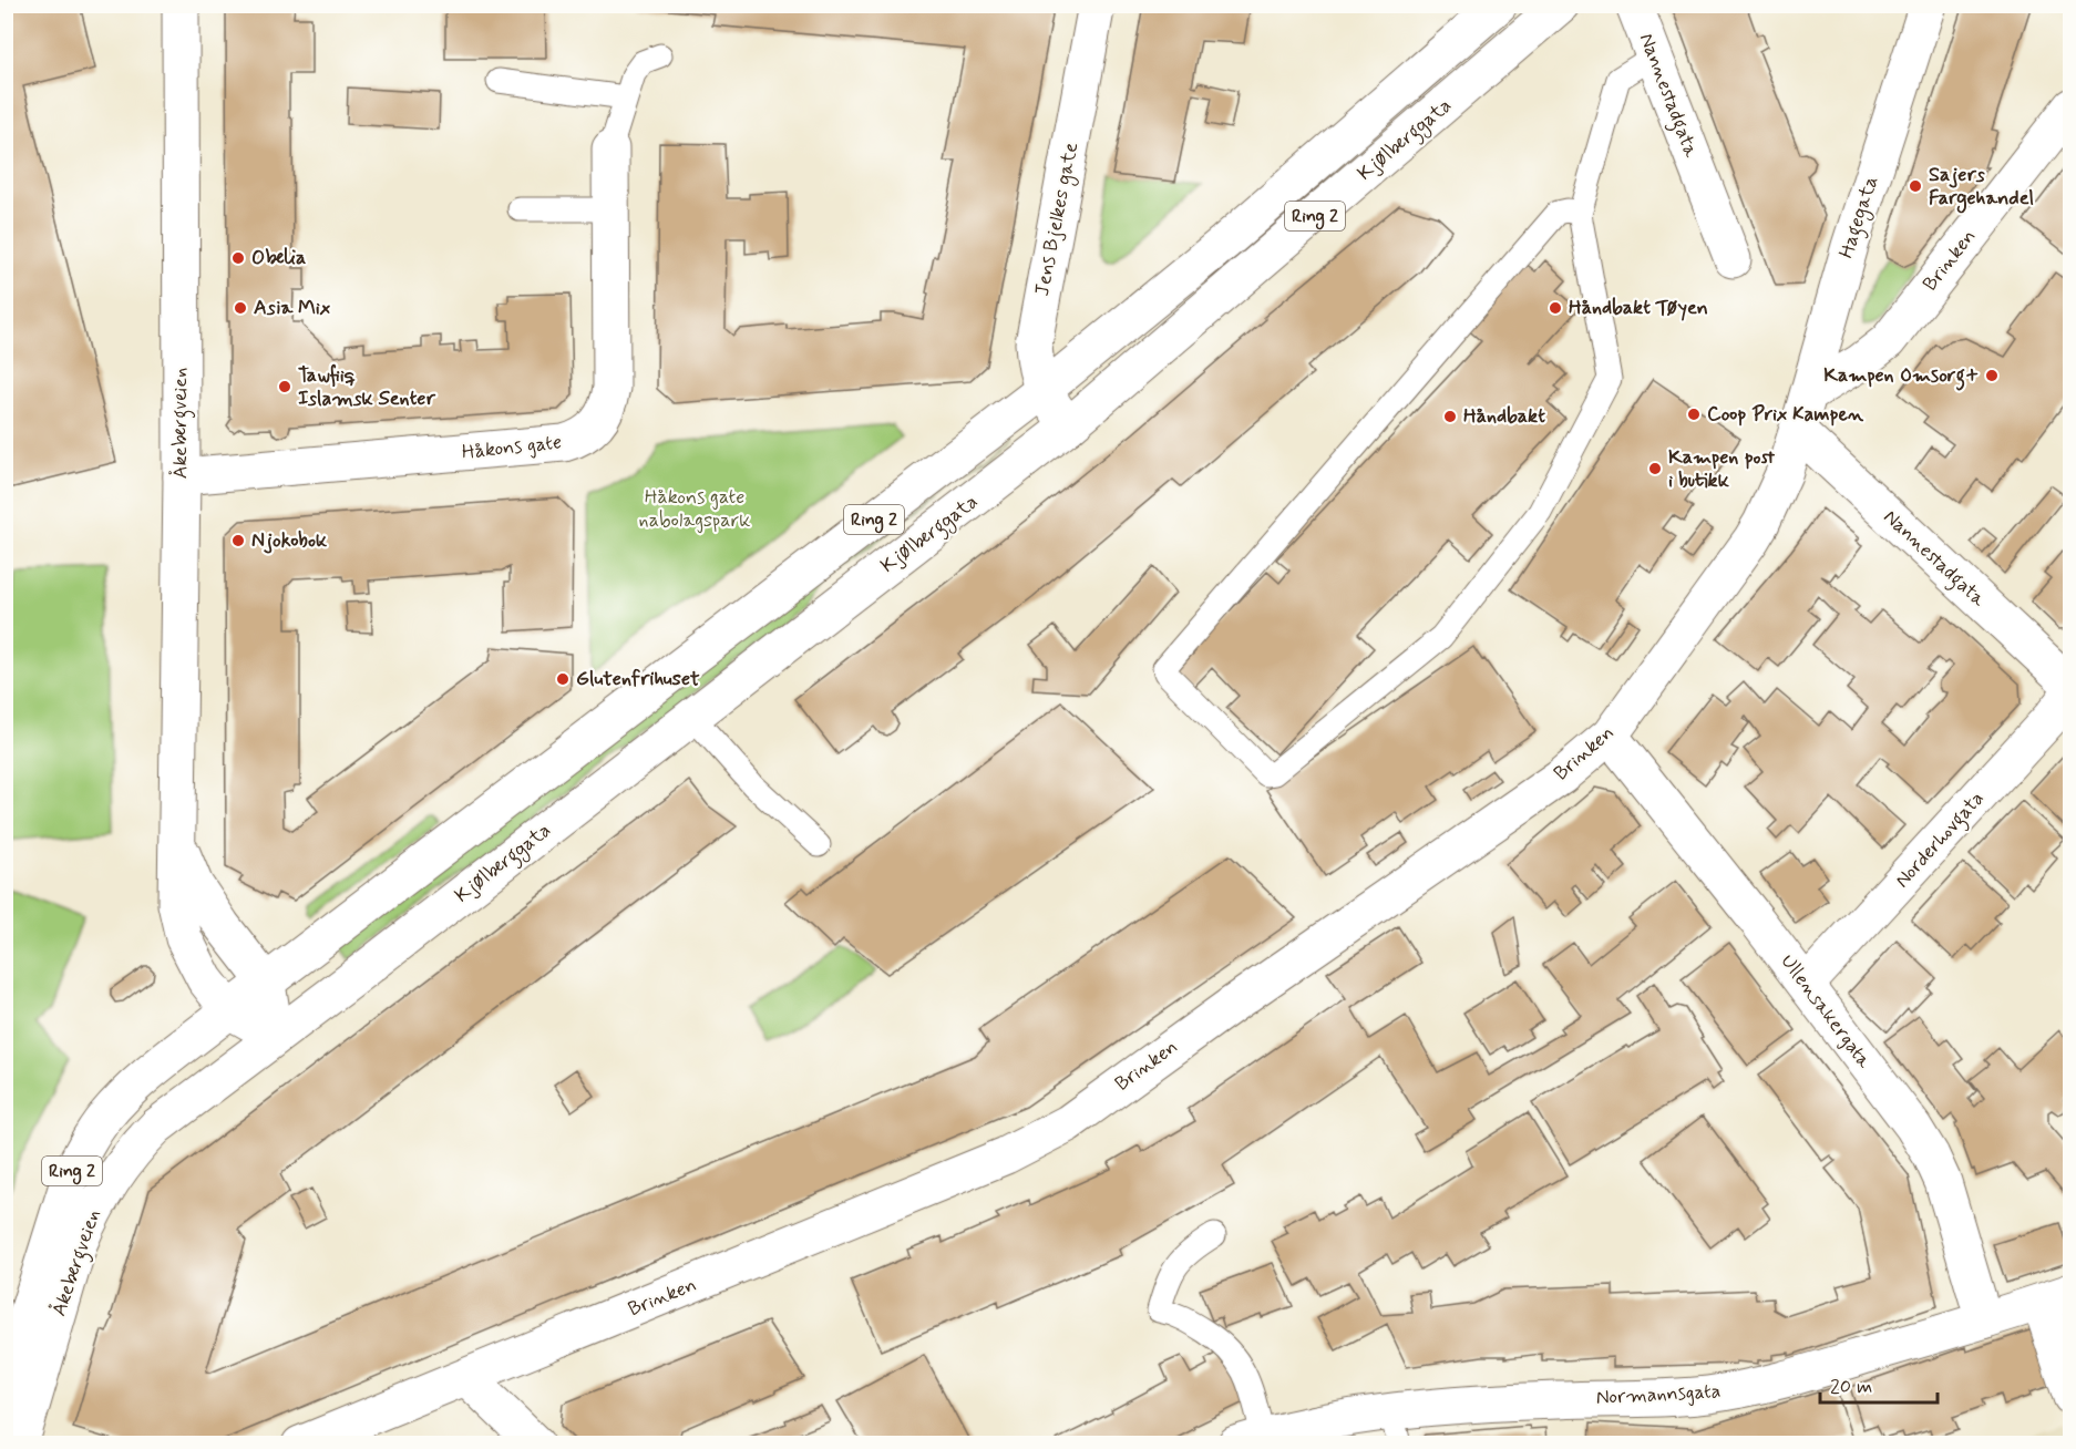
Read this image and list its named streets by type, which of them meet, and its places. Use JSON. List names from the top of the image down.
{
  "streets": {
    "street": [
      "Nannestadgata",
      "Kjølberggata",
      "Ring 2",
      "Hagegata",
      "Jens Bjelkes gate",
      "Brinken",
      "Åkebergveien",
      "Håkons gate",
      "Norderhovgata",
      "Ullensakergata",
      "Normannsgata"
    ]
  },
  "crossings": [
    ["Nannestadgata", "Hagegata"],
    ["Nannestadgata", "Brinken"],
    ["Kjølberggata", "Jens Bjelkes gate"],
    ["Kjølberggata", "Åkebergveien"],
    ["Hagegata", "Brinken"],
    ["Brinken", "Ullensakergata"],
    ["Åkebergveien", "Håkons gate"],
    ["Norderhovgata", "Ullensakergata"],
    ["Ullensakergata", "Normannsgata"]
  ],
  "parks": ["Håkons gate nabolagspark"],
  "places": [
    "Sajers Fargehandel",
    "Obelia",
    "Asia Mix",
    "Håndbakt Tøyen",
    "Kampen Omsorg+",
    "Tawfiiq Islamsk Senter",
    "Coop Prix Kampen",
    "Håndbakt",
    "Kampen post i butikk",
    "Njokobok",
    "Glutenfrihuset"
  ],
  "scale_bar": "20 m"
}
